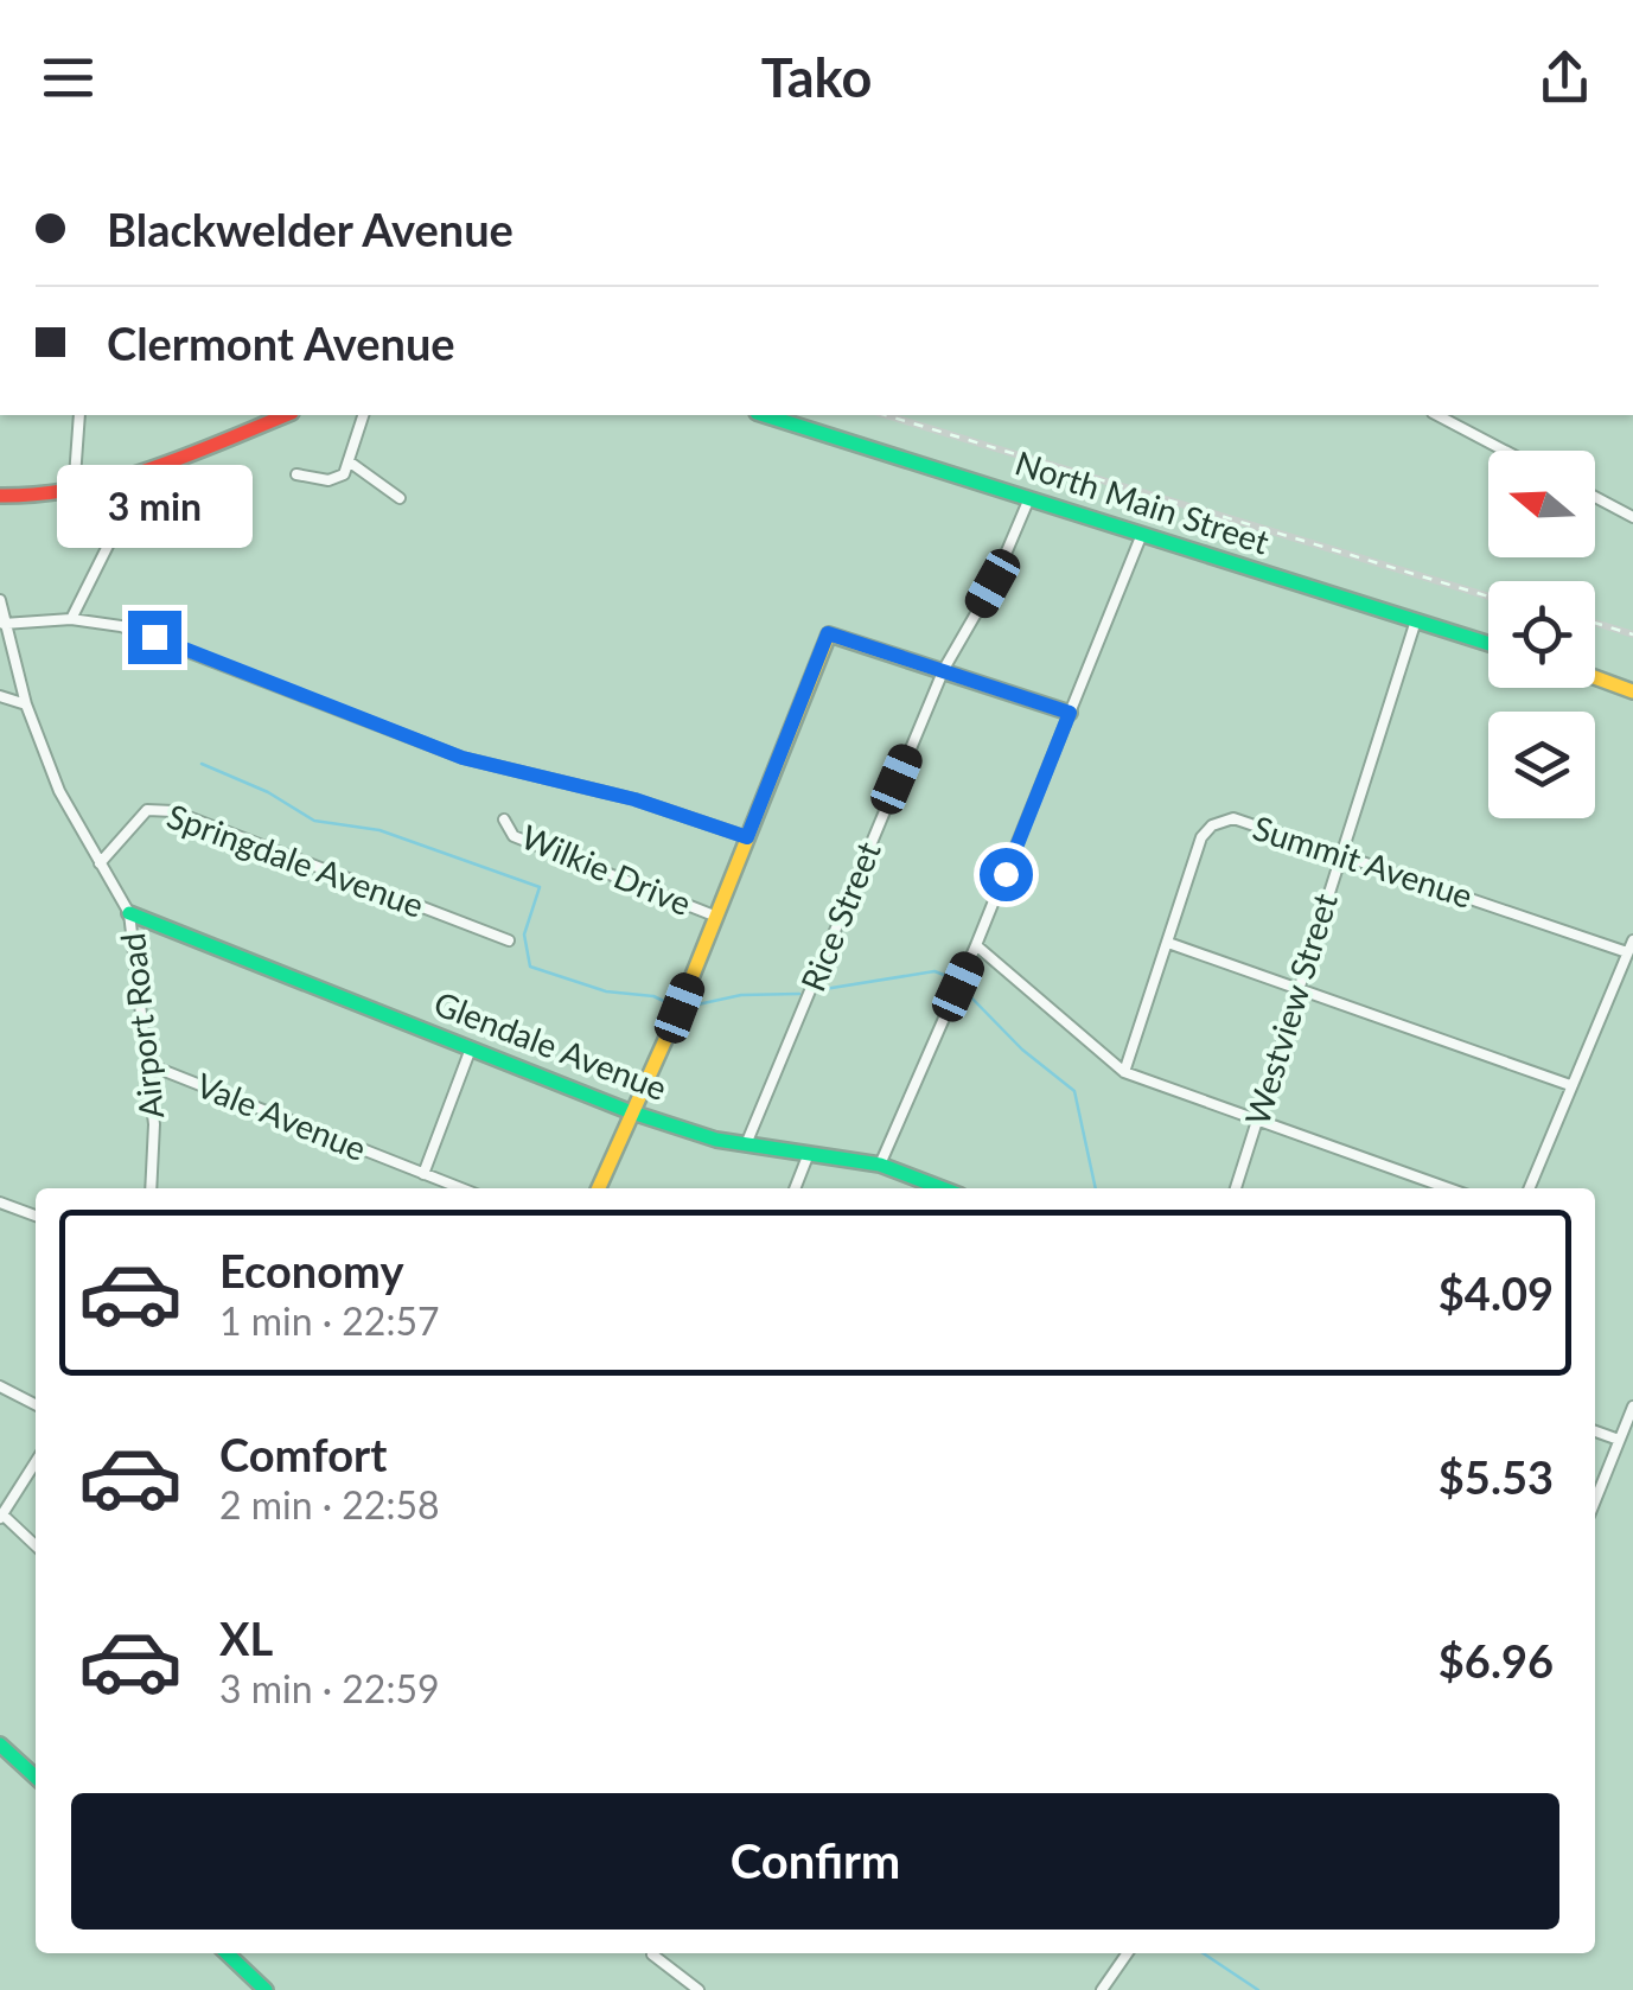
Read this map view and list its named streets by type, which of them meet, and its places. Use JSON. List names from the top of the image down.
{
  "streets": {
    "street": [
      "North Main Street",
      "Springdale Avenue",
      "Summit Avenue",
      "Wilkie Drive",
      "Rice Street",
      "Westview Street",
      "Airport Road",
      "Glendale Avenue",
      "Vale Avenue"
    ]
  },
  "crossings": [
    ["North Main Street", "Rice Street"],
    ["North Main Street", "Westview Street"],
    ["Springdale Avenue", "Airport Road"],
    ["Summit Avenue", "Westview Street"],
    ["Rice Street", "Glendale Avenue"],
    ["Airport Road", "Glendale Avenue"],
    ["Airport Road", "Vale Avenue"]
  ],
  "north": "left",
  "page": {
    "header": "Tako",
    "banner": ["Blackwelder Avenue", "Clermont Avenue"],
    "bubble": "3 min",
    "list": [
      {
        "name": "Economy",
        "note": "1 min · 22:57",
        "value": "$4.09"
      },
      {
        "name": "Comfort",
        "note": "2 min · 22:58",
        "value": "$5.53"
      },
      {
        "name": "XL",
        "note": "3 min · 22:59",
        "value": "$6.96"
      }
    ],
    "buttons": "Confirm"
  }
}
